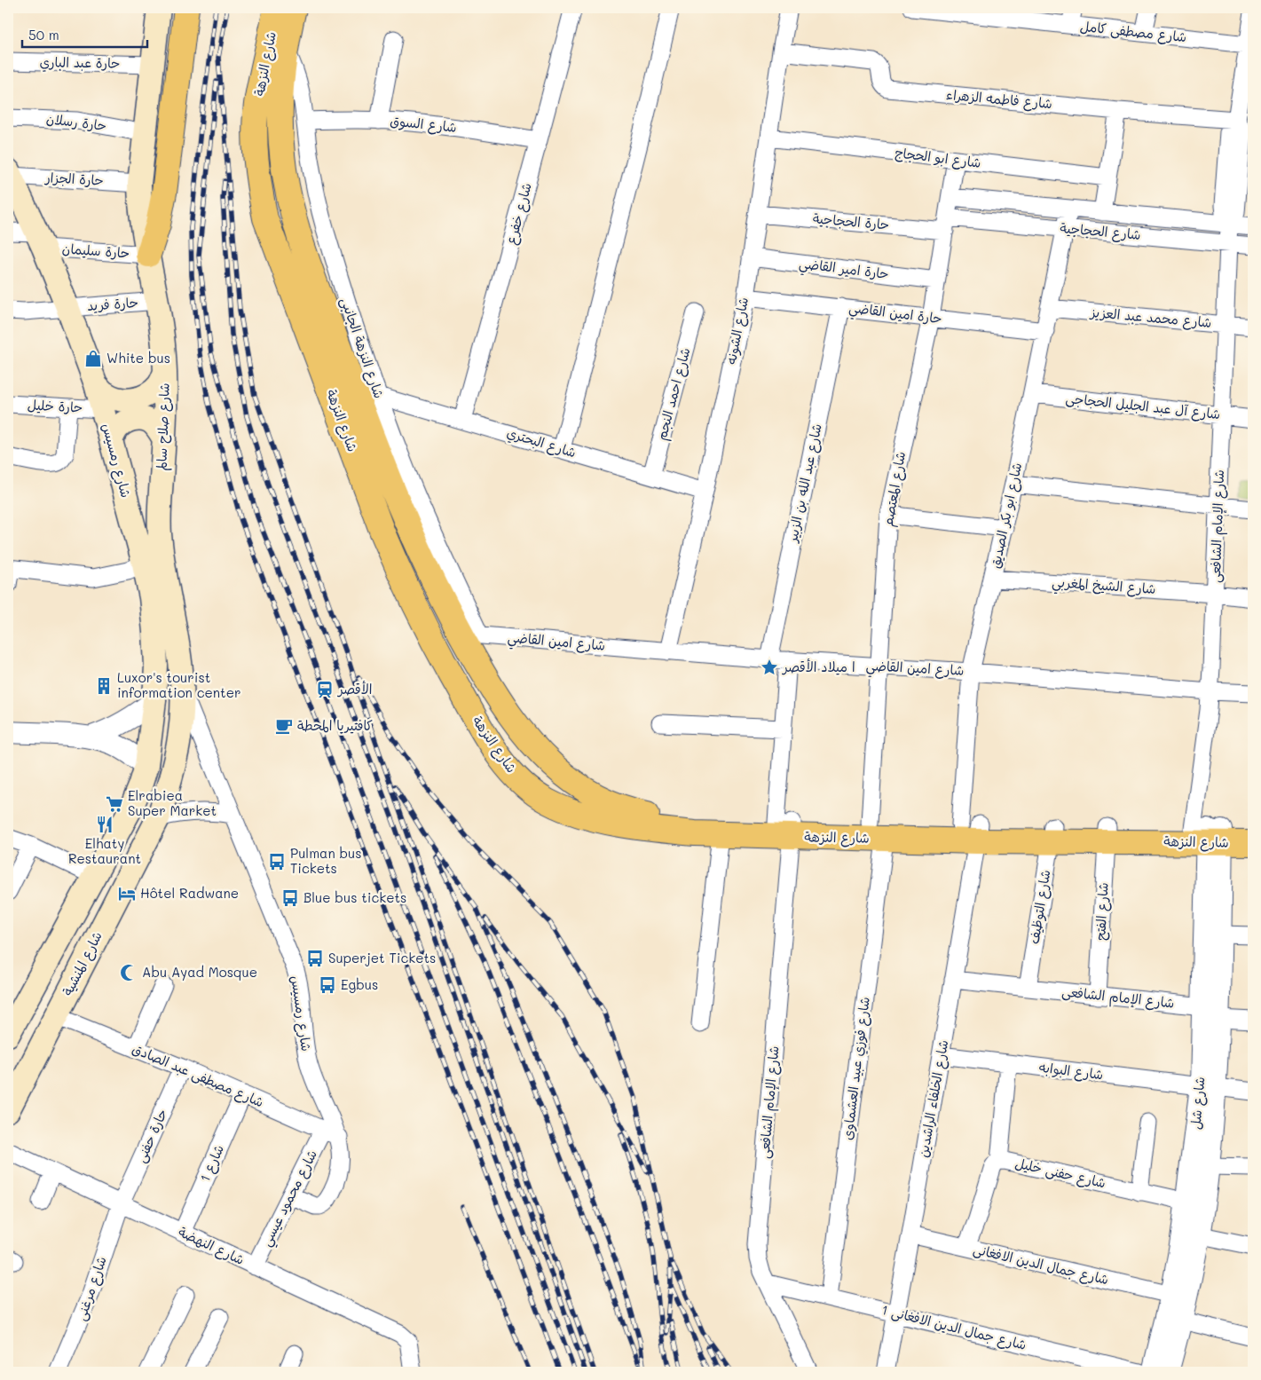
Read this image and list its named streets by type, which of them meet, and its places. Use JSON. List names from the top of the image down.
{
  "streets": {
    "main road": [
      "شارع النزهة",
      "شارع صلاح سالم",
      "شارع رمسيس",
      "شارع المنشية"
    ],
    "street": [
      "شارع مصطفى كامل",
      "حارة عبد الباري",
      "شارع فاطمه الزهراء",
      "حارة رسلان",
      "شارع السوق",
      "شارع ابو الحجاج",
      "حارة الجزار",
      "شارع خفرع",
      "حارة الحجاجية",
      "شارع الحجاجية",
      "حارة سليمان",
      "حارة امير القاضي",
      "حارة فريد",
      "حارة امين القاضي",
      "شارع محمد عبد العزيز",
      "شارع الشونه",
      "شارع النزهة الجانبى",
      "شارع احمد النجم",
      "حارة خليل",
      "شارع آل عبد الجليل الحجاجى",
      "شارع البحتري",
      "شارع عبد الله بن الزبير",
      "شارع المعتصم",
      "شارع ابو بكر الصديق",
      "شارع الإمام الشافعى",
      "شارع الشيخ المغربي",
      "شارع امين القاضي",
      "شارع التوظيف",
      "شارع الفتح",
      "شارع فوزي عبيد العشماوى",
      "شارع البوابه",
      "شارع مصطفى عبد الصادق",
      "شارع الخلفاء الراشدين",
      "شارع شل",
      "حارة حفنى",
      "شارع 1",
      "شارع حفنى خليل",
      "شارع محمود عيسي",
      "شارع النهضة",
      "شارع جمال الدين الافغانى",
      "شارع مرغنى",
      "شارع جمال الدين الافغانى 1"
    ]
  },
  "crossings": [
    ["شارع مصطفى كامل", "شارع الإمام الشافعى"],
    ["حارة عبد الباري", "شارع صلاح سالم"],
    ["شارع النزهة", "شارع النزهة الجانبى"],
    ["شارع النزهة", "شارع المعتصم"],
    ["شارع النزهة", "شارع ابو بكر الصديق"],
    ["شارع النزهة", "شارع الإمام الشافعى"],
    ["شارع النزهة", "شارع امين القاضي"],
    ["شارع النزهة", "شارع التوظيف"],
    ["شارع النزهة", "شارع الفتح"],
    ["شارع النزهة", "شارع فوزي عبيد العشماوى"],
    ["شارع النزهة", "شارع الخلفاء الراشدين"],
    ["شارع النزهة", "شارع شل"],
    ["شارع فاطمه الزهراء", "شارع الشونه"],
    ["شارع فاطمه الزهراء", "شارع الإمام الشافعى"],
    ["حارة رسلان", "شارع صلاح سالم"],
    ["شارع السوق", "شارع خفرع"],
    ["شارع السوق", "شارع النزهة الجانبى"],
    ["شارع ابو الحجاج", "شارع الشونه"],
    ["شارع ابو الحجاج", "شارع المعتصم"],
    ["حارة الجزار", "شارع صلاح سالم"],
    ["حارة الجزار", "شارع رمسيس"],
    ["شارع خفرع", "شارع البحتري"],
    ["حارة الحجاجية", "شارع الحجاجية"],
    ["حارة الحجاجية", "شارع الشونه"],
    ["حارة الحجاجية", "شارع المعتصم"],
    ["شارع الحجاجية", "شارع المعتصم"],
    ["شارع الحجاجية", "شارع ابو بكر الصديق"],
    ["شارع الحجاجية", "شارع الإمام الشافعى"],
    ["حارة سليمان", "شارع صلاح سالم"],
    ["حارة سليمان", "شارع رمسيس"],
    ["حارة امير القاضي", "شارع الشونه"],
    ["حارة امير القاضي", "شارع المعتصم"],
    ["حارة فريد", "شارع صلاح سالم"],
    ["حارة فريد", "شارع رمسيس"],
    ["حارة امين القاضي", "شارع الشونه"],
    ["حارة امين القاضي", "شارع عبد الله بن الزبير"],
    ["حارة امين القاضي", "شارع المعتصم"],
    ["حارة امين القاضي", "شارع ابو بكر الصديق"],
    ["شارع محمد عبد العزيز", "شارع ابو بكر الصديق"],
    ["شارع محمد عبد العزيز", "شارع الإمام الشافعى"],
    ["شارع الشونه", "شارع البحتري"],
    ["شارع الشونه", "شارع امين القاضي"],
    ["شارع النزهة الجانبى", "شارع البحتري"],
    ["شارع النزهة الجانبى", "شارع امين القاضي"],
    ["شارع احمد النجم", "شارع البحتري"],
    ["حارة خليل", "شارع رمسيس"],
    ["شارع آل عبد الجليل الحجاجى", "شارع ابو بكر الصديق"],
    ["شارع آل عبد الجليل الحجاجى", "شارع الإمام الشافعى"],
    ["شارع صلاح سالم", "شارع رمسيس"],
    ["شارع صلاح سالم", "شارع المنشية"],
    ["شارع رمسيس", "شارع مصطفى عبد الصادق"],
    ["شارع رمسيس", "شارع محمود عيسي"],
    ["شارع عبد الله بن الزبير", "شارع امين القاضي"],
    ["شارع المعتصم", "شارع امين القاضي"],
    ["شارع المعتصم", "شارع فوزي عبيد العشماوى"],
    ["شارع ابو بكر الصديق", "شارع الشيخ المغربي"],
    ["شارع ابو بكر الصديق", "شارع امين القاضي"],
    ["شارع ابو بكر الصديق", "شارع الخلفاء الراشدين"],
    ["شارع الإمام الشافعى", "شارع الشيخ المغربي"],
    ["شارع الإمام الشافعى", "شارع امين القاضي"],
    ["شارع الإمام الشافعى", "شارع التوظيف"],
    ["شارع الإمام الشافعى", "شارع الفتح"],
    ["شارع الإمام الشافعى", "شارع الخلفاء الراشدين"],
    ["شارع الإمام الشافعى", "شارع شل"],
    ["شارع الإمام الشافعى", "شارع جمال الدين الافغانى 1"],
    ["شارع المنشية", "شارع مصطفى عبد الصادق"],
    ["شارع فوزي عبيد العشماوى", "شارع جمال الدين الافغانى 1"],
    ["شارع البوابه", "شارع الخلفاء الراشدين"],
    ["شارع البوابه", "شارع شل"],
    ["شارع مصطفى عبد الصادق", "حارة حفنى"],
    ["شارع مصطفى عبد الصادق", "شارع 1"],
    ["شارع مصطفى عبد الصادق", "شارع محمود عيسي"],
    ["شارع الخلفاء الراشدين", "شارع جمال الدين الافغانى"],
    ["شارع الخلفاء الراشدين", "شارع جمال الدين الافغانى 1"],
    ["شارع شل", "شارع حفنى خليل"],
    ["شارع شل", "شارع جمال الدين الافغانى"],
    ["حارة حفنى", "شارع النهضة"],
    ["حارة حفنى", "شارع مرغنى"],
    ["شارع 1", "شارع النهضة"],
    ["شارع حفنى خليل", "شارع جمال الدين الافغانى"],
    ["شارع محمود عيسي", "شارع النهضة"],
    ["شارع النهضة", "شارع مرغنى"]
  ],
  "places": {
    "shop": ["White bus"],
    "place": ["ا ميلاد الأقصر"],
    "building": ["Luxor's tourist information center"],
    "station": ["الأقصر"],
    "cafe": ["كافتيريا المحطة"],
    "supermarket": ["Elrabiea Super Market"],
    "restaurant": ["Elhaty Restaurant"],
    "bus stop": [
      "Pulman bus Tickets",
      "Blue bus tickets",
      "Superjet Tickets",
      "Egbus"
    ],
    "hotel": ["Hôtel Radwane"],
    "mosque": ["Abu Ayad Mosque"]
  },
  "scale_bar": "50 m"
}
